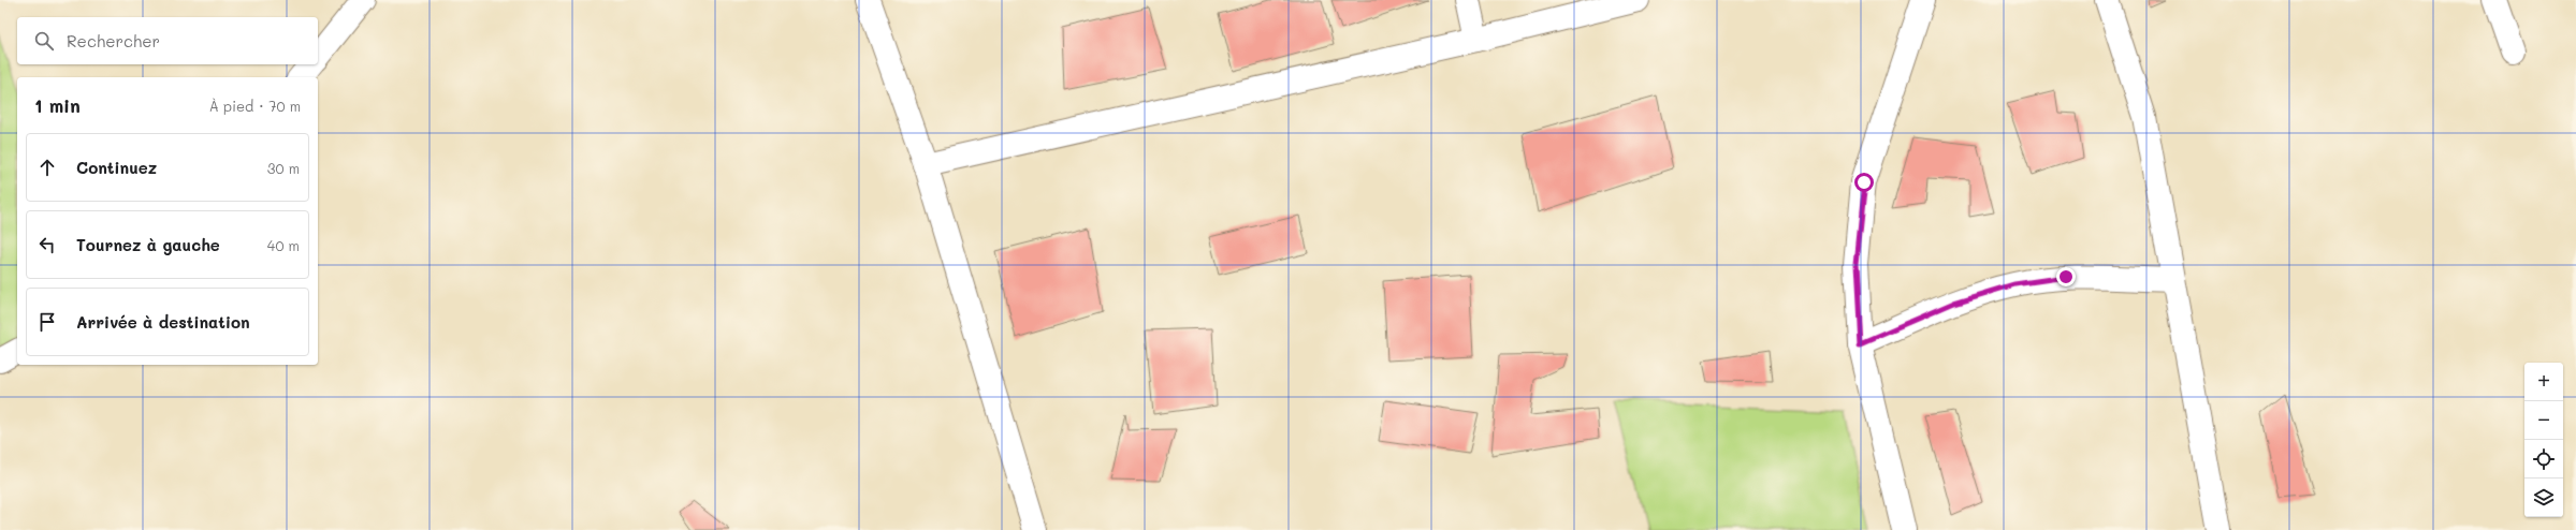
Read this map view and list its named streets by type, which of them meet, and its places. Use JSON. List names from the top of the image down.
{
  "page": {
    "search": "Rechercher",
    "heading": ["1 min", "À pied · 70 m"],
    "list": [
      ["Continuez", "30 m"],
      ["Tournez à gauche", "40 m"],
      "Arrivée à destination"
    ],
    "map_buttons": ["+", "−"]
  }
}
